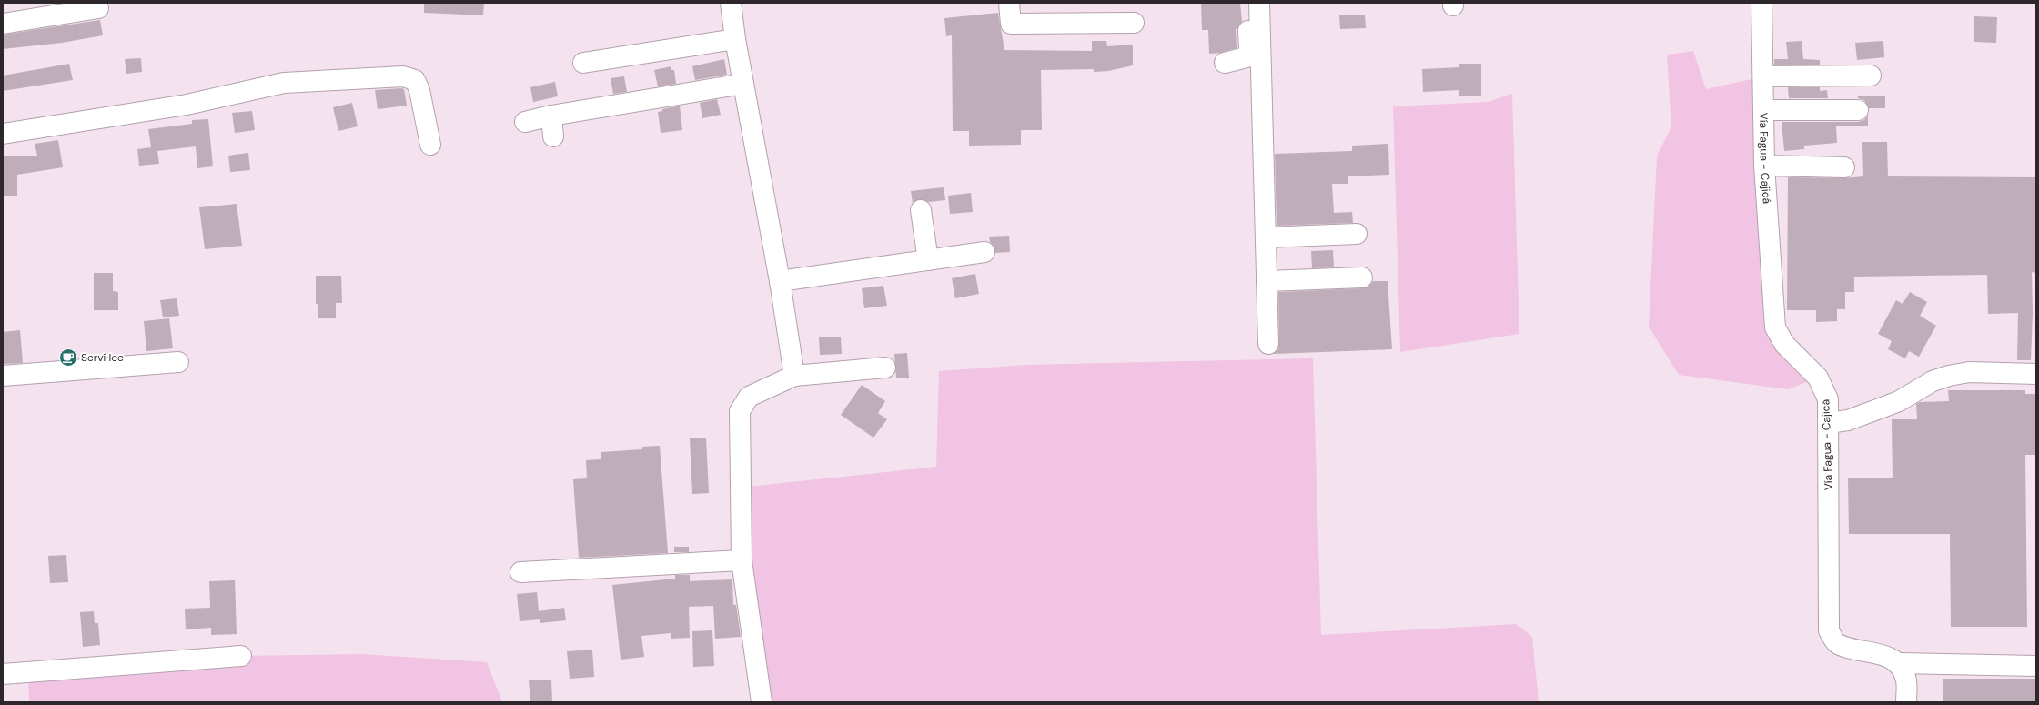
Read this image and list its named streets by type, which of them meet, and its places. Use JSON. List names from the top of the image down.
{
  "streets": {
    "street": ["Vía Fagua - Cajicá"]
  },
  "places": {
    "cafe": ["Serví Ice"]
  }
}
